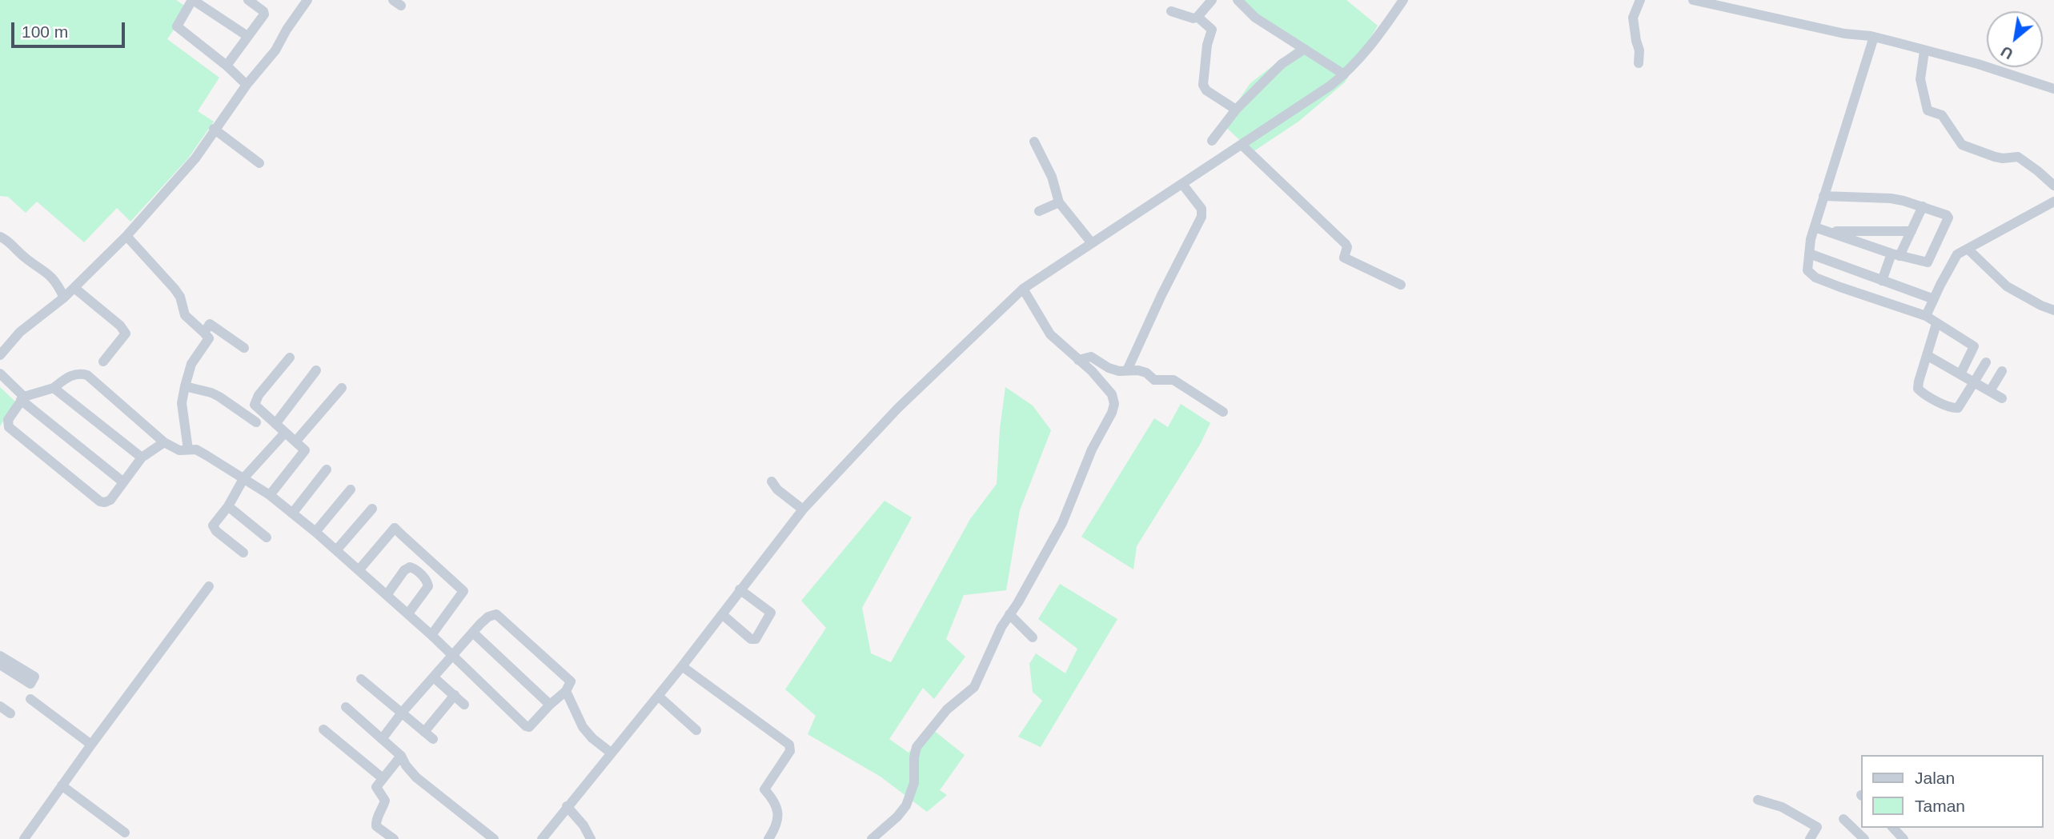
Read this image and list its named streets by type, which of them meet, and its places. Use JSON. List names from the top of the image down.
{
  "legend": ["Jalan", "Taman"],
  "scale_bar": "100 m",
  "north": "bottom left"
}
